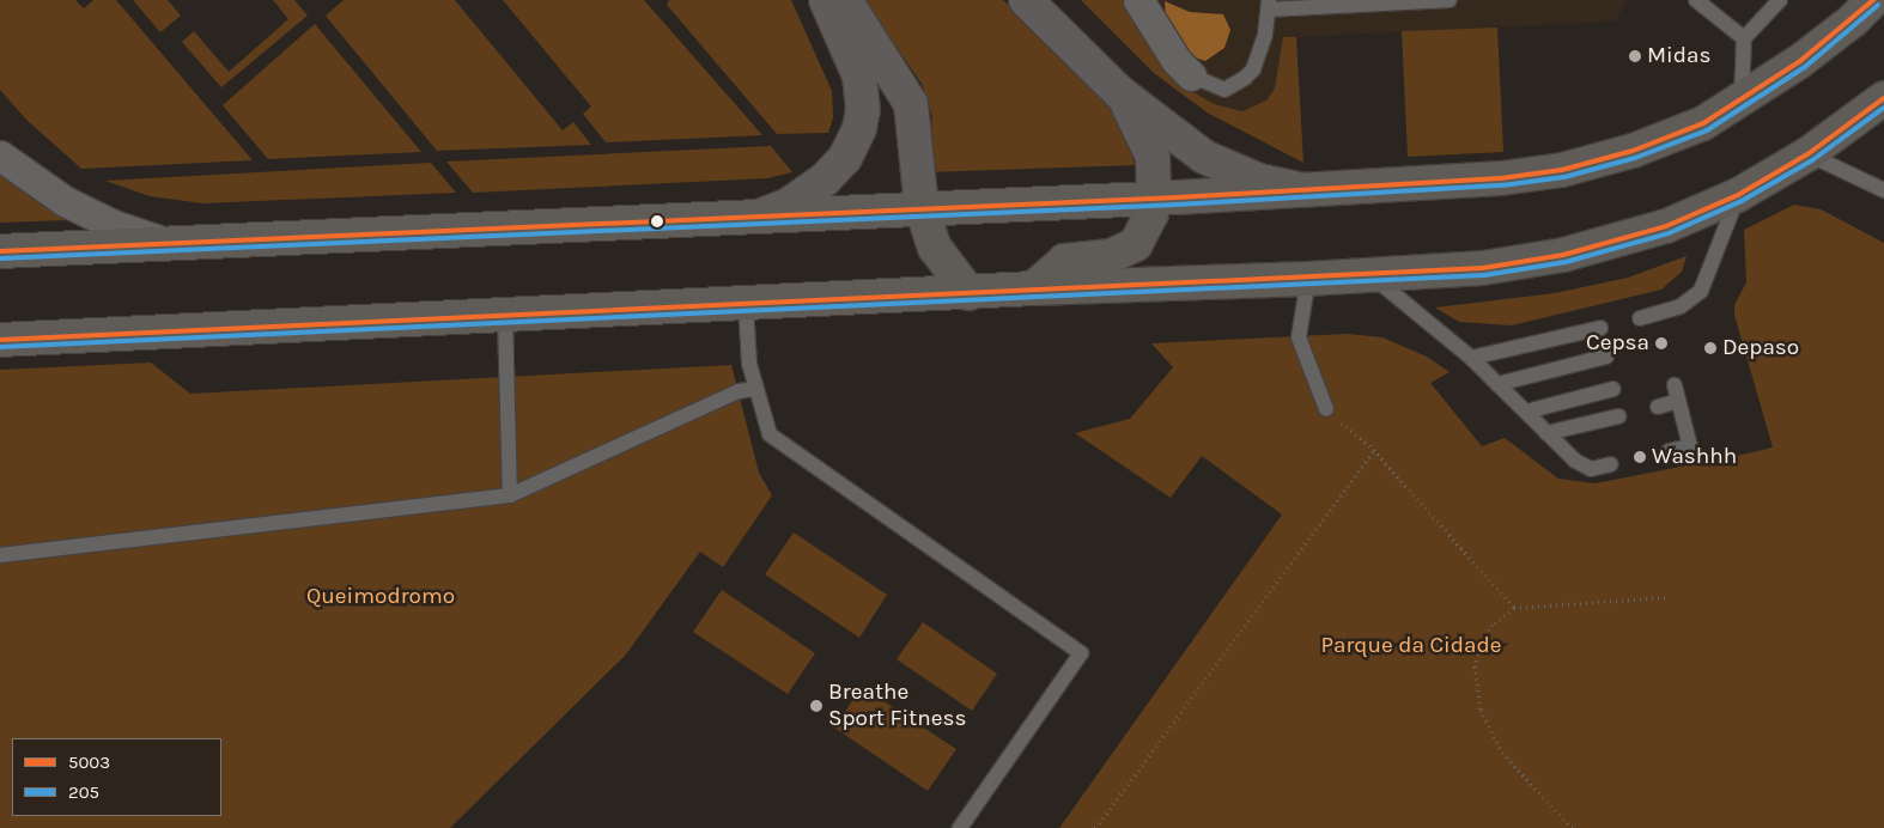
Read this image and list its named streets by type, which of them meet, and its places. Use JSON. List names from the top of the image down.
{
  "parks": ["Queimodromo", "Parque da Cidade"],
  "places": [
    "Midas",
    "Cepsa",
    "Depaso",
    "Washhh",
    "Breathe Sport Fitness"
  ],
  "lines": ["transit line 5003", "transit line 205"],
  "legend": ["5003", "205"]
}
